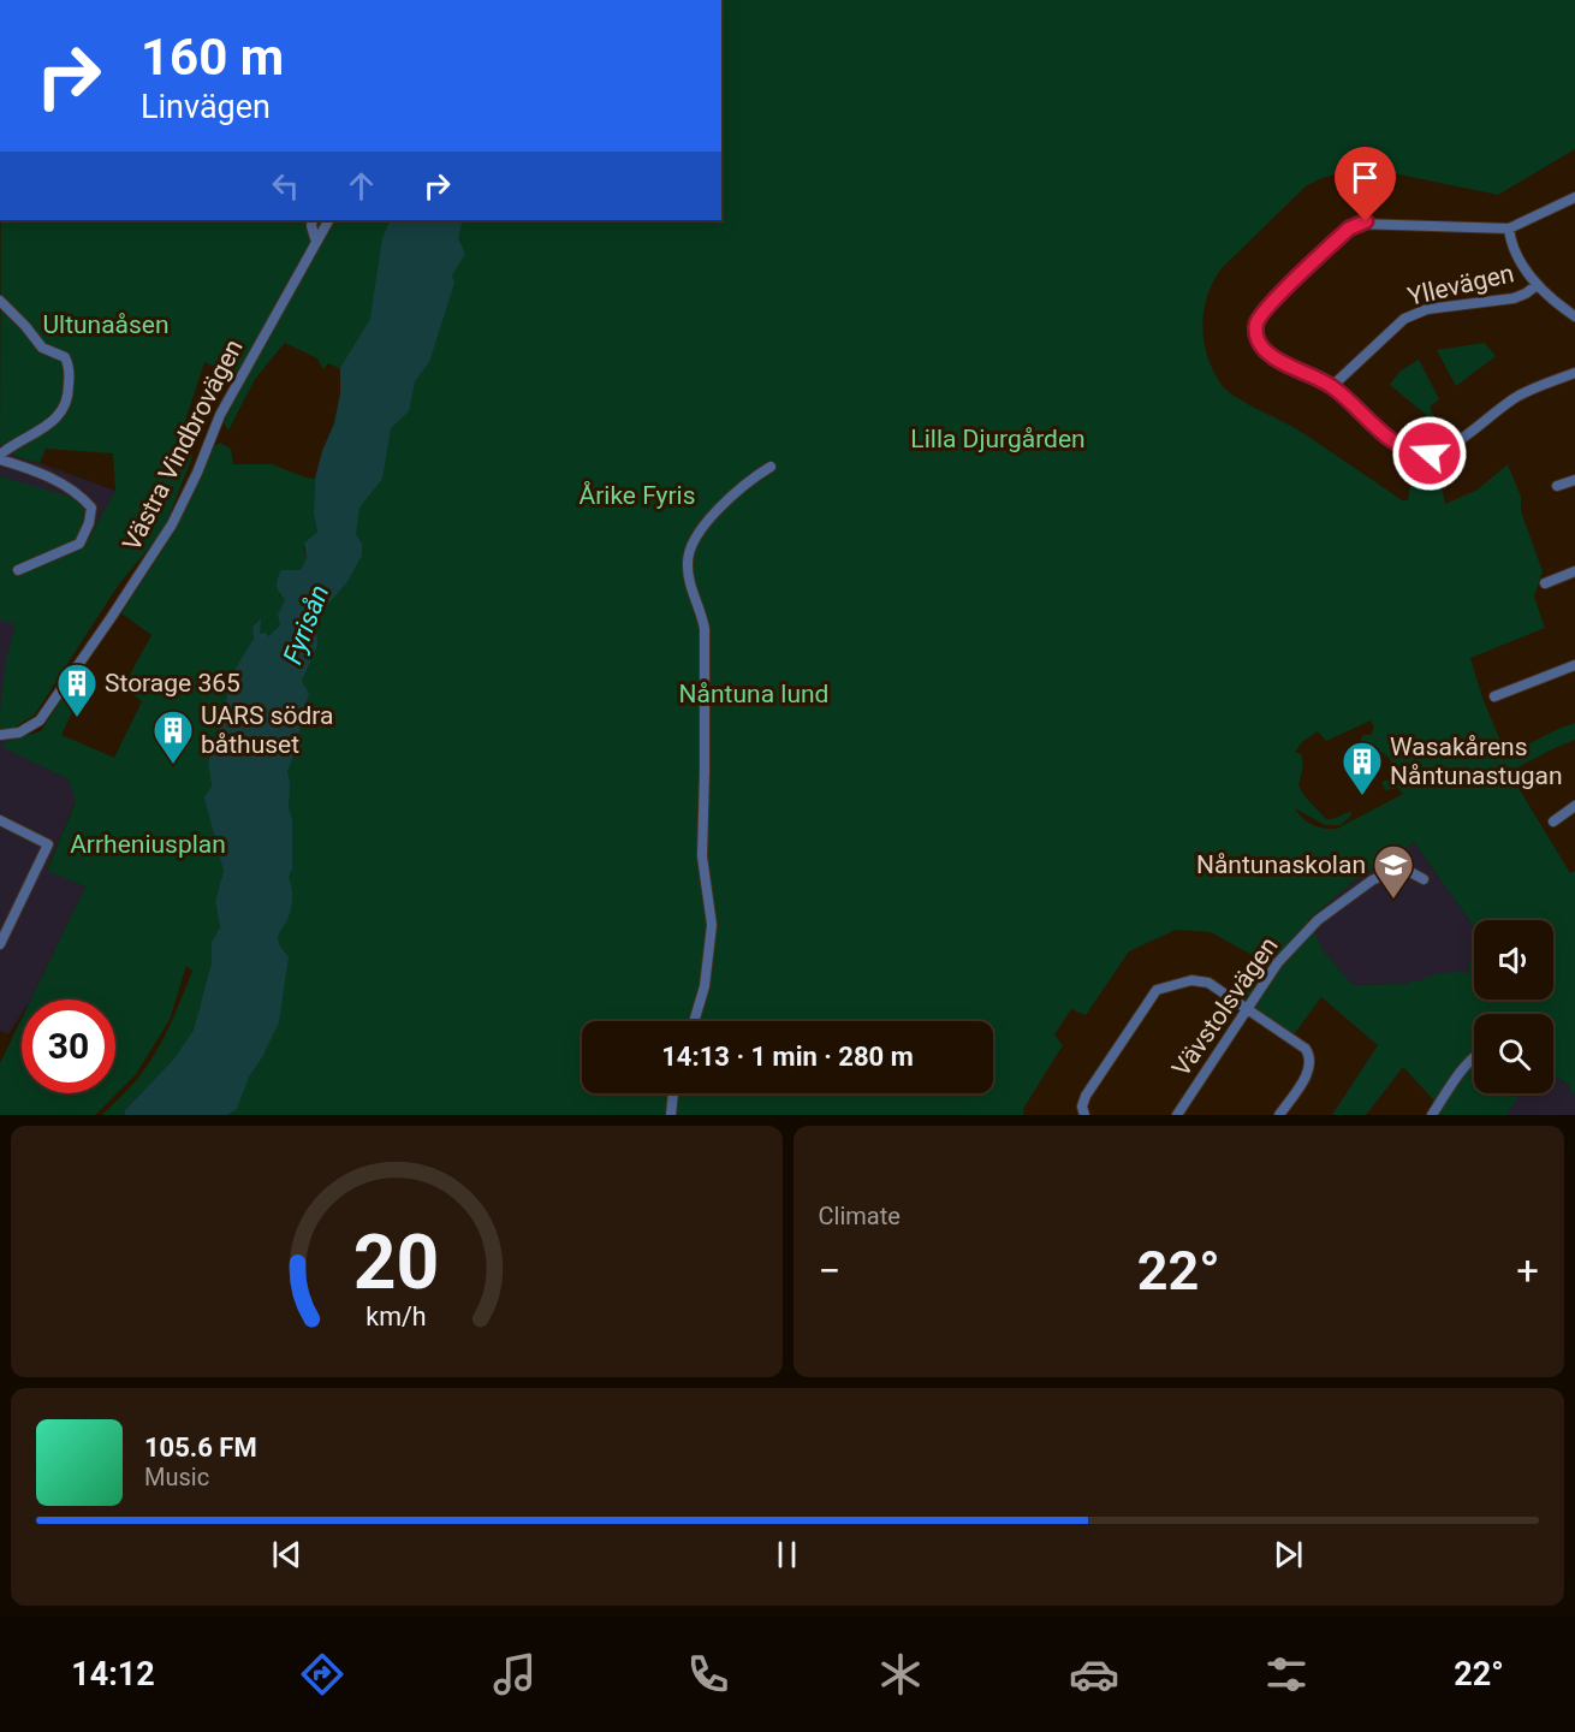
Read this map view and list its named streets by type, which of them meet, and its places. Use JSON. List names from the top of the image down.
{
  "streets": {
    "street": ["Yllevägen", "Västra Vindbrovägen", "Vävstolsvägen"]
  },
  "water": ["Fyrisån"],
  "parks": [
    "Ultunaåsen",
    "Lilla Djurgården",
    "Årike Fyris",
    "Nåntuna lund",
    "Arrheniusplan"
  ],
  "places": {
    "building": ["Storage 365", "UARS södra båthuset", "Wasakårens Nåntunastugan"],
    "school or university": ["Nåntunaskolan"]
  },
  "page": {
    "turn": ["160 m", "Linvägen"],
    "limit": "30",
    "trip": "14:13 · 1 min · 280 m",
    "tile": "Climate",
    "heat": ["−", "22°", "+"],
    "song": ["105.6 FM", "Music"],
    "tabs": ["14:12", "22°"],
    "gauge": ["20", "km/h"]
  }
}
